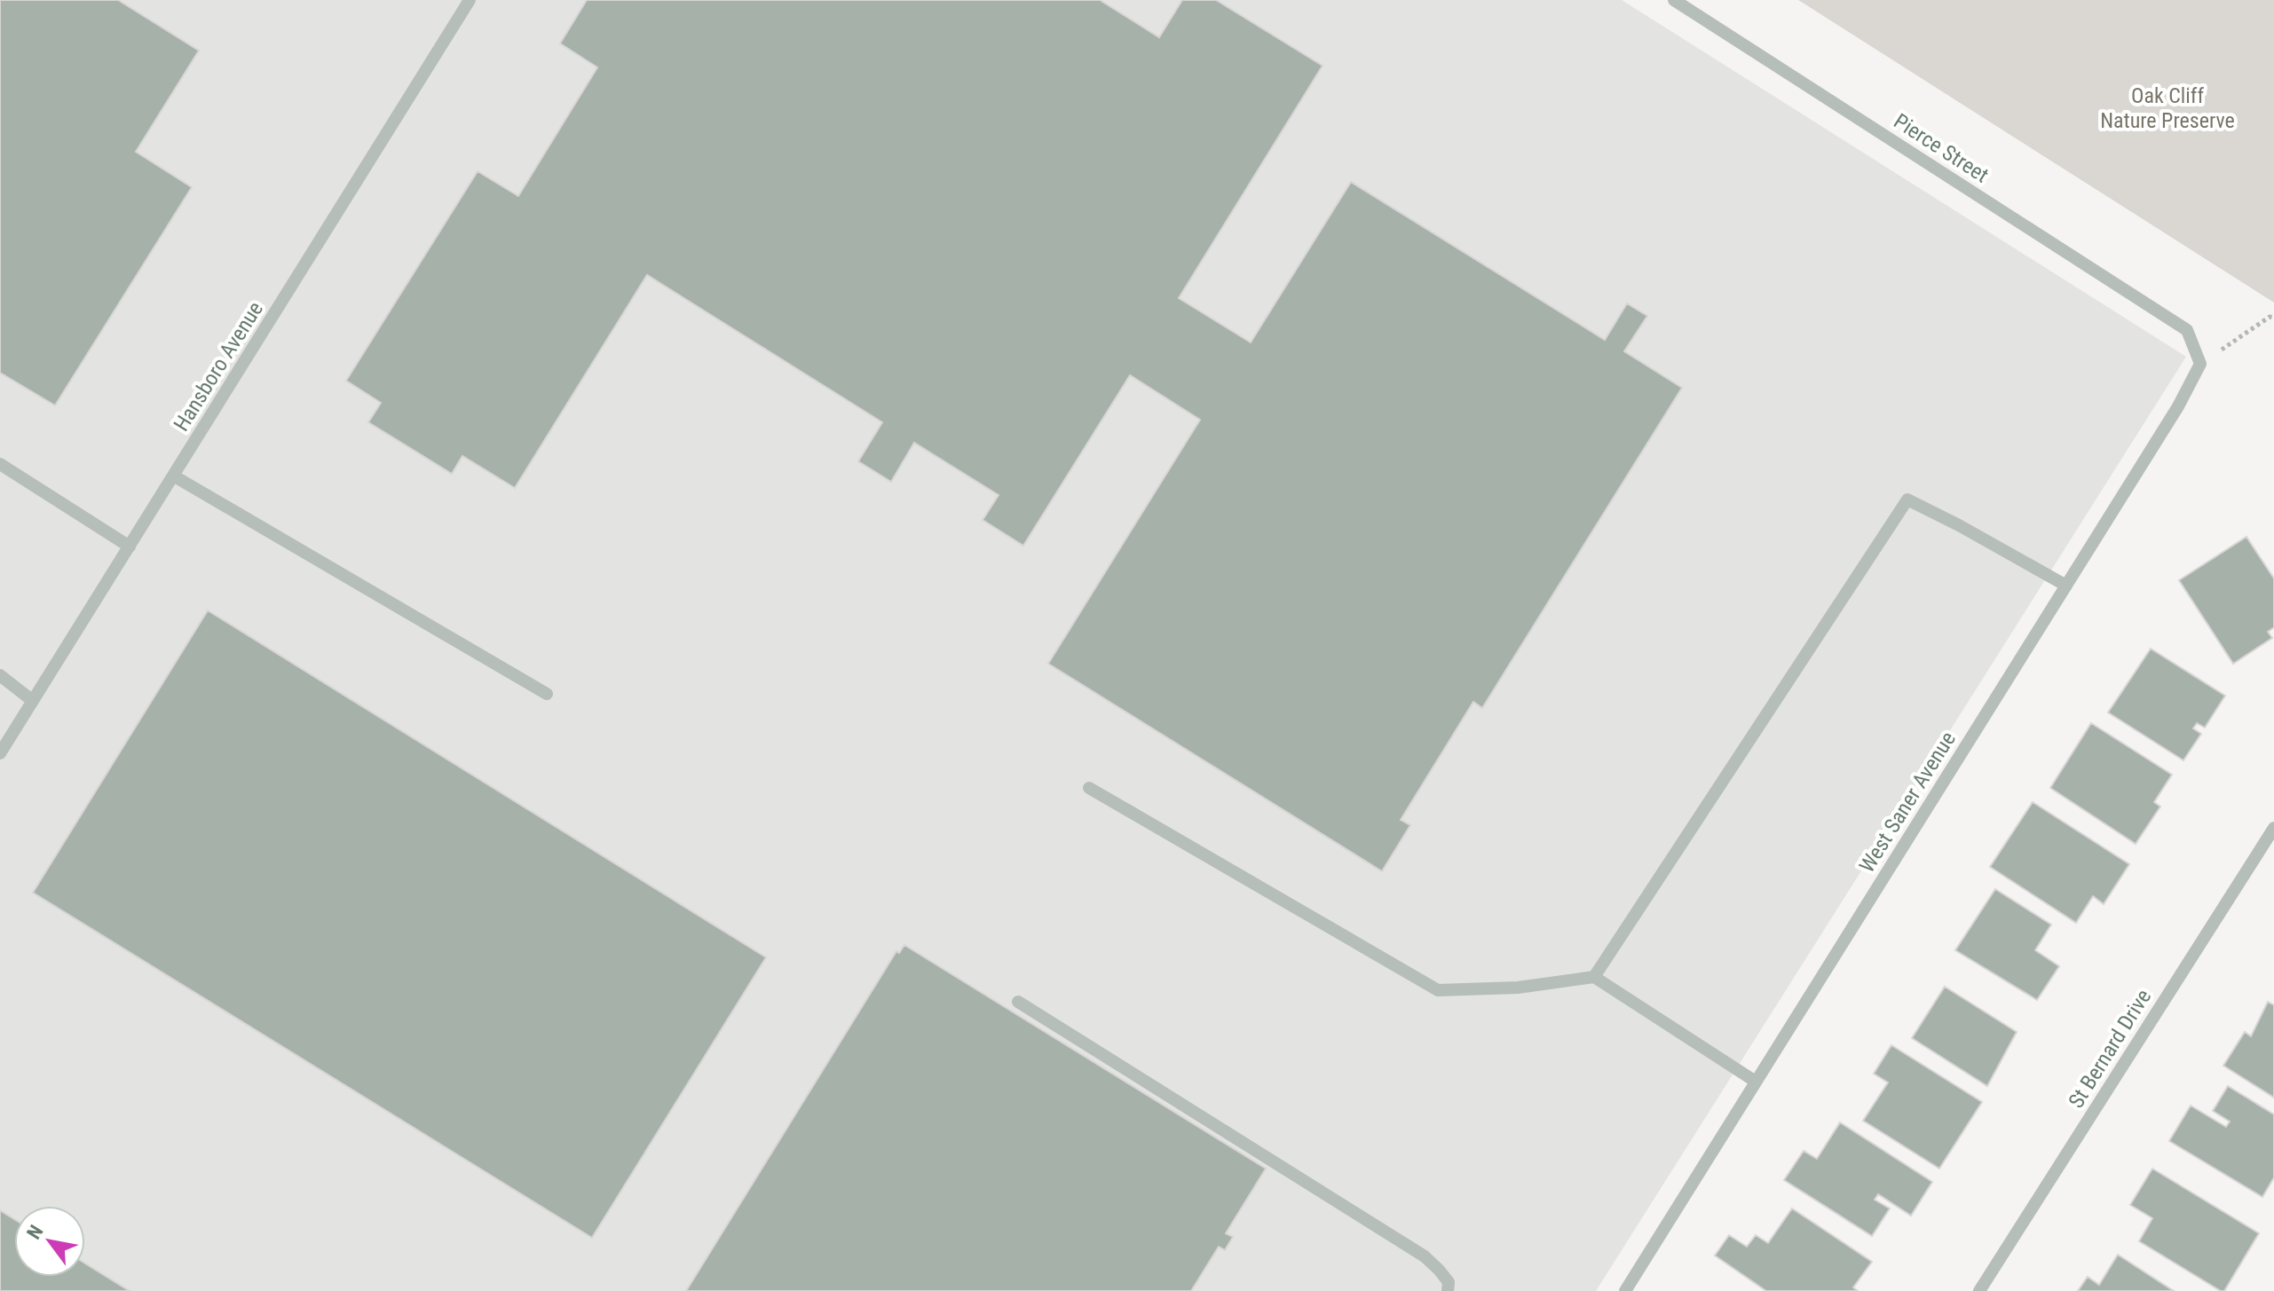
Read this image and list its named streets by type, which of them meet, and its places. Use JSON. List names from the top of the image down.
{
  "streets": {
    "street": [
      "Pierce Street",
      "Hansboro Avenue",
      "West Saner Avenue",
      "St Bernard Drive"
    ]
  },
  "crossings": [
    ["Pierce Street", "West Saner Avenue"]
  ],
  "parks": ["Oak Cliff Nature Preserve"],
  "north": "top left"
}
